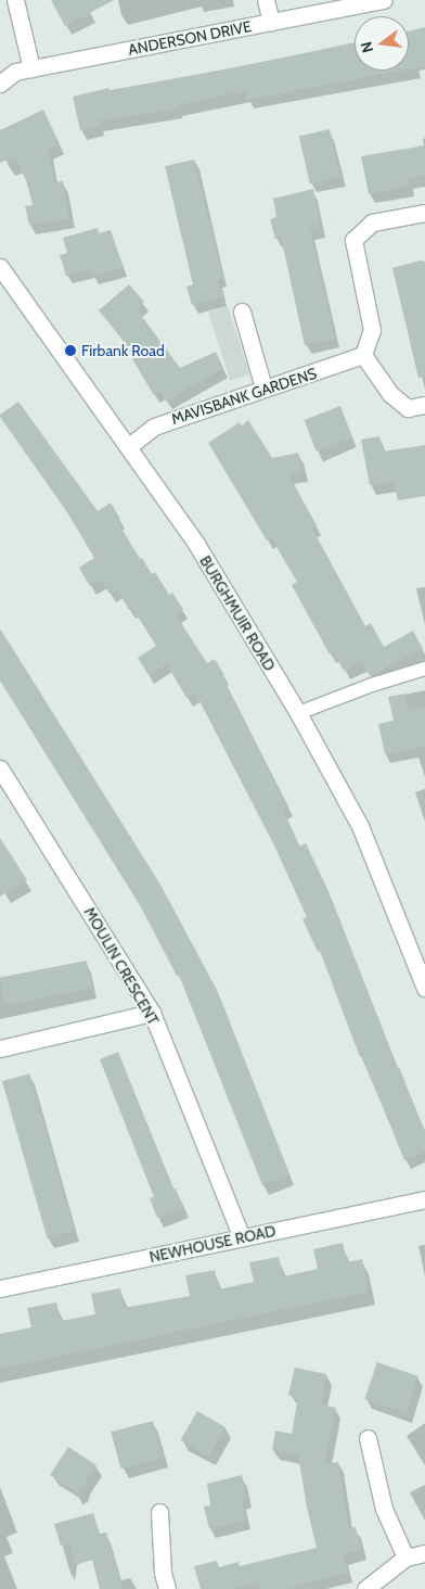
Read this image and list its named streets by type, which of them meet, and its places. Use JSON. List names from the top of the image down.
{
  "streets": {
    "street": [
      "ANDERSON DRIVE",
      "MAVISBANK GARDENS",
      "BURGHMUIR ROAD",
      "MOULIN CRESCENT",
      "NEWHOUSE ROAD"
    ]
  },
  "crossings": [
    ["MAVISBANK GARDENS", "BURGHMUIR ROAD"],
    ["MOULIN CRESCENT", "NEWHOUSE ROAD"]
  ],
  "places": ["Firbank Road"],
  "north": "left"
}
